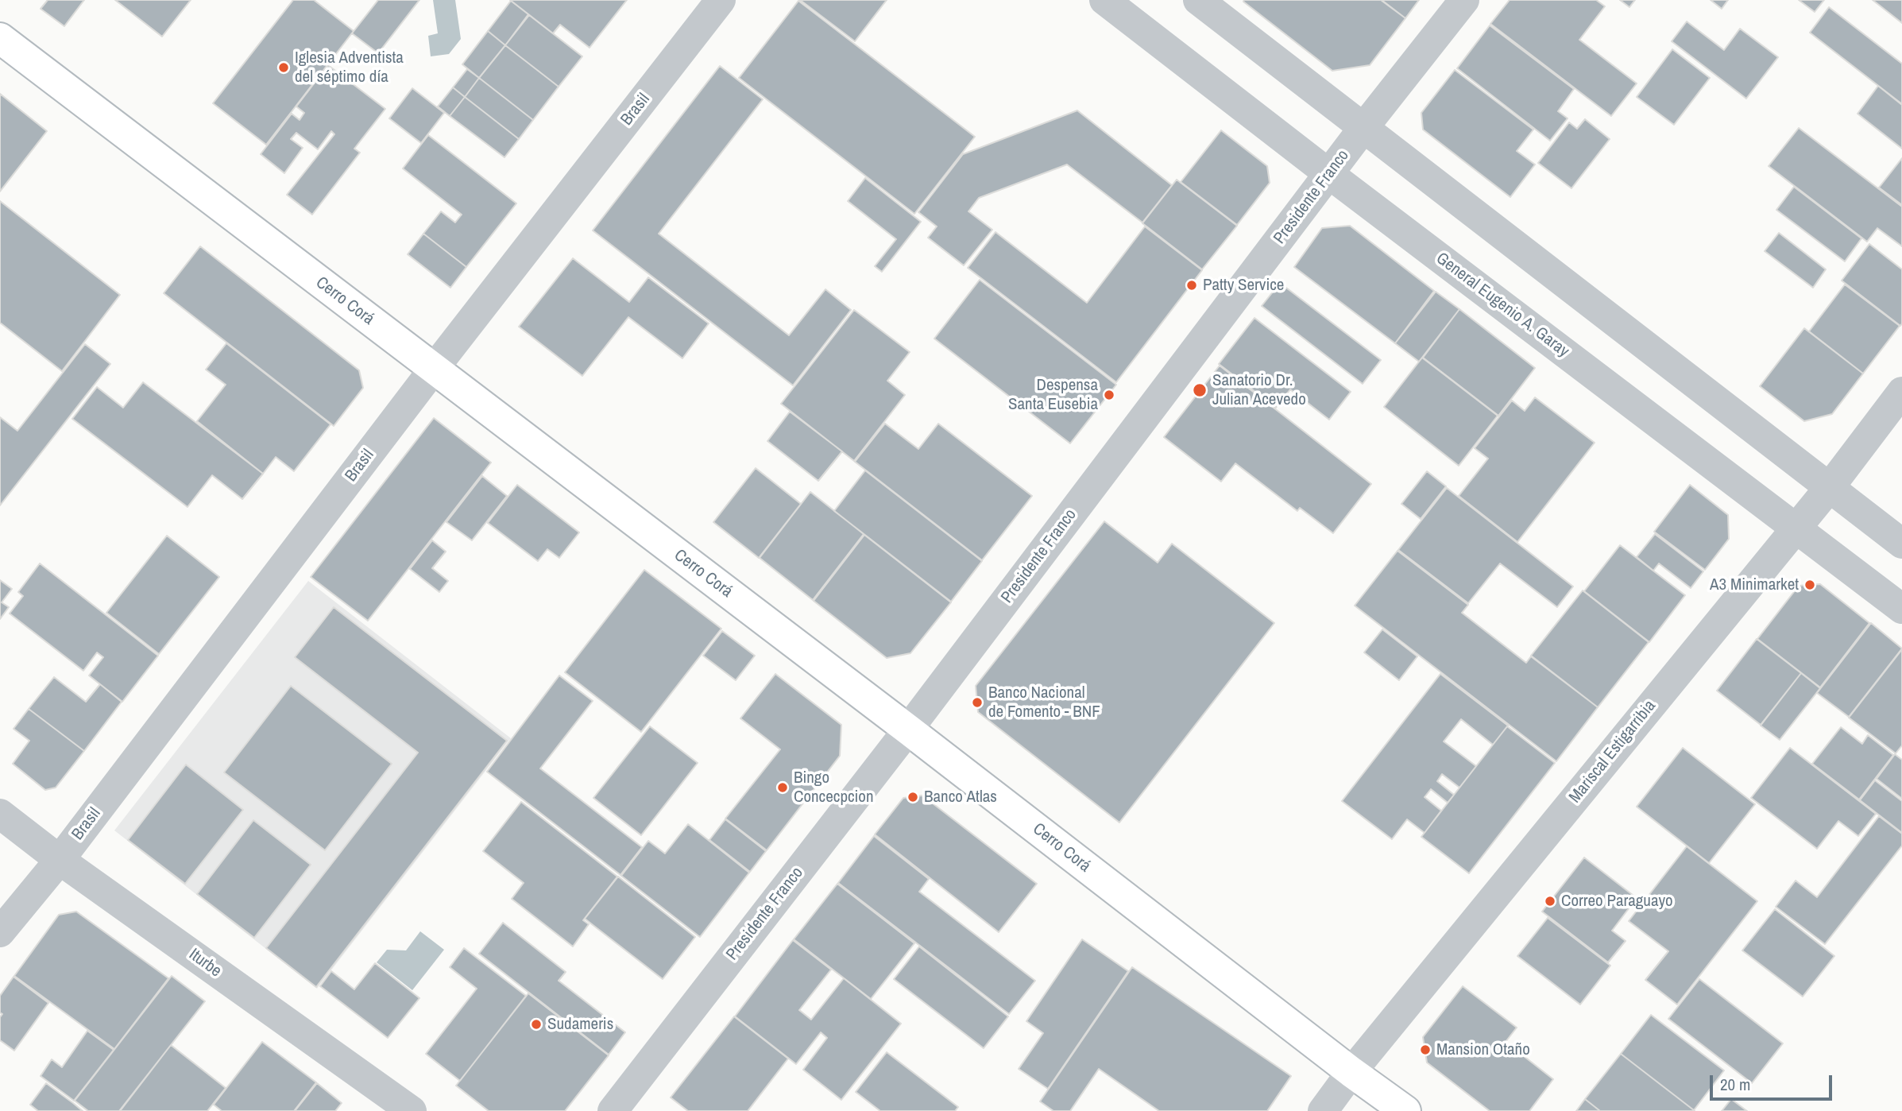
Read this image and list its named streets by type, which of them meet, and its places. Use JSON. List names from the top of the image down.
{
  "streets": {
    "street": [
      "Brasil",
      "Presidente Franco",
      "Cerro Corá",
      "General Eugenio A. Garay",
      "Mariscal Estigarribia",
      "Iturbe"
    ]
  },
  "crossings": [
    ["Brasil", "Cerro Corá"],
    ["Brasil", "Iturbe"],
    ["Presidente Franco", "Cerro Corá"],
    ["Presidente Franco", "General Eugenio A. Garay"],
    ["Cerro Corá", "Mariscal Estigarribia"],
    ["General Eugenio A. Garay", "Mariscal Estigarribia"]
  ],
  "places": [
    "Iglesia Adventista del séptimo día",
    "Patty Service",
    "Sanatorio Dr. Julian Acevedo",
    "Despensa Santa Eusebia",
    "A3 Minimarket",
    "Banco Nacional de Fomento - BNF",
    "Bingo Concecpcion",
    "Banco Atlas",
    "Correo Paraguayo",
    "Sudameris",
    "Mansion Otaño"
  ],
  "scale_bar": "20 m"
}
